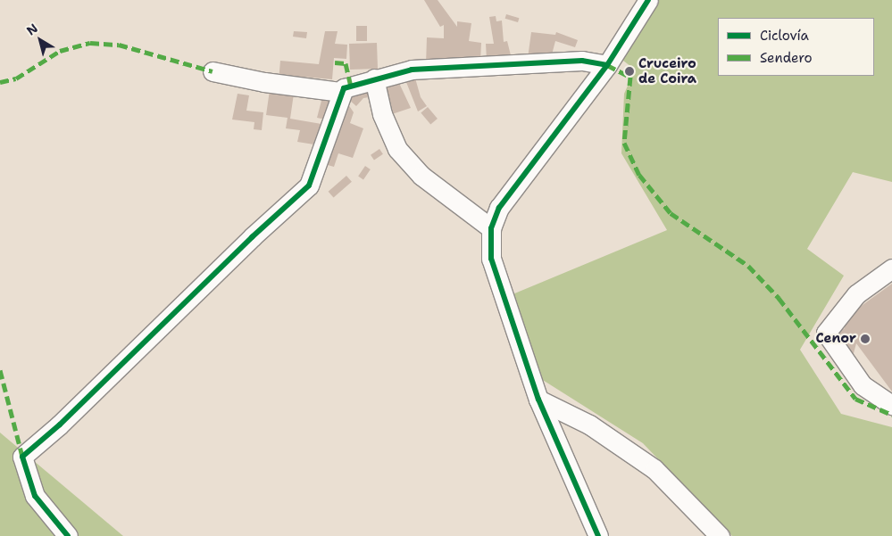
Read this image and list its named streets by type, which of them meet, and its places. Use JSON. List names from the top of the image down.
{
  "places": ["Cruceiro de Coira", "Cenor"],
  "legend": ["Ciclovía", "Sendero"],
  "north": "top left"
}
